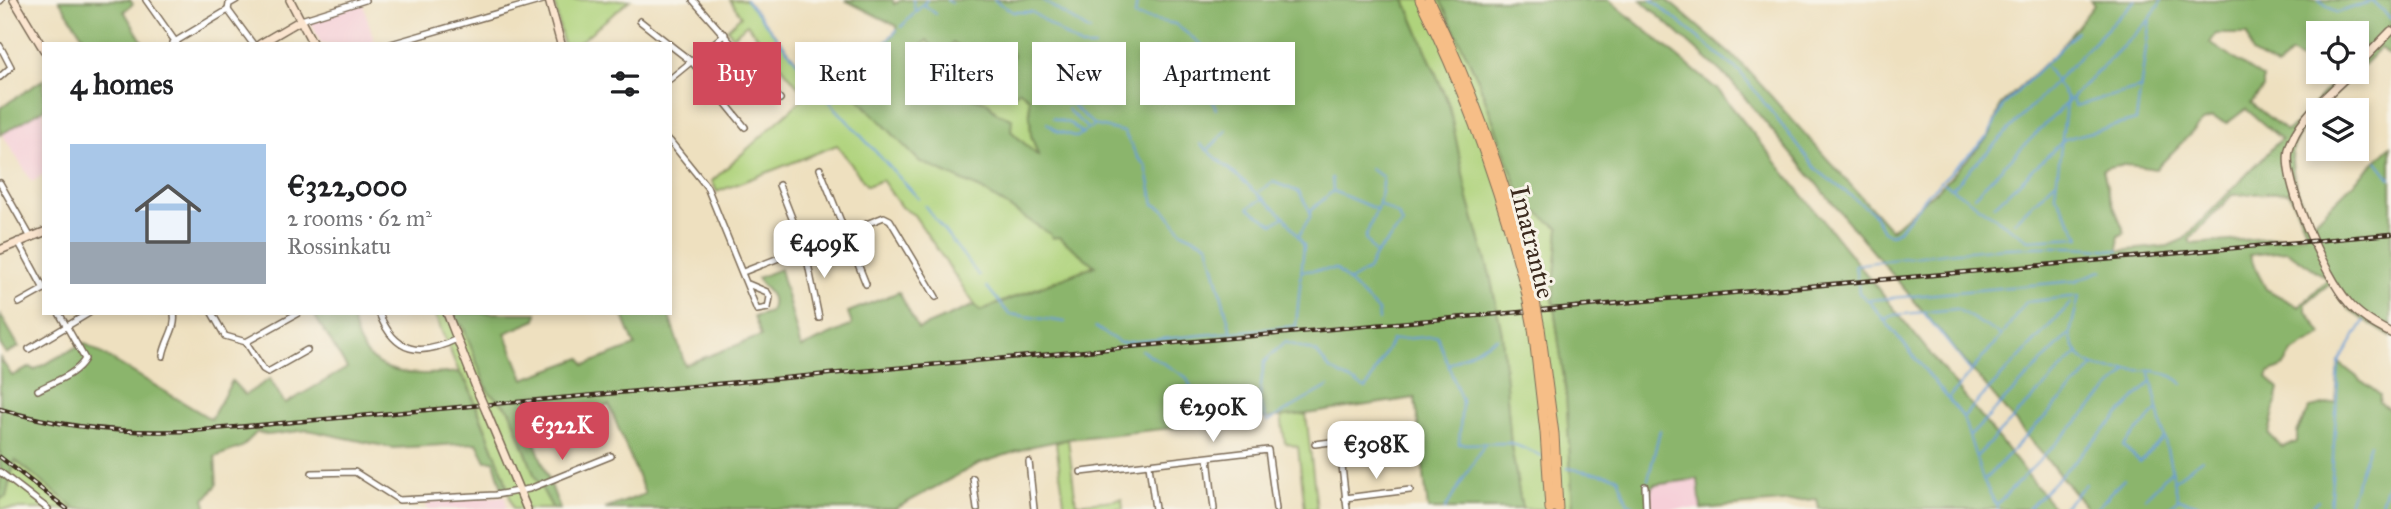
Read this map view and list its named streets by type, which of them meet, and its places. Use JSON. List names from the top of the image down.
{
  "streets": {
    "highway": ["Imatrantie"]
  },
  "page": {
    "chip": [
      "Buy",
      "Rent",
      "Filters",
      "New",
      "Apartment"
    ],
    "heading": "4 homes",
    "list": [
      {
        "name": "€322,000",
        "note": "2 rooms · 62 m² · Rossinkatu"
      }
    ],
    "price": [
      "€409K",
      "€290K",
      "€322K",
      "€308K"
    ]
  }
}
